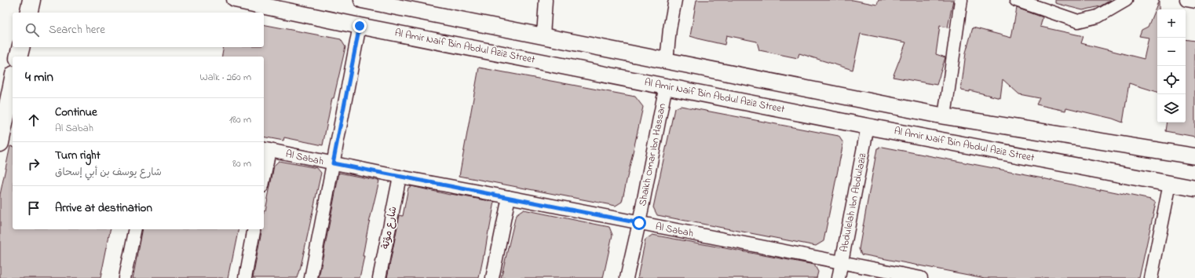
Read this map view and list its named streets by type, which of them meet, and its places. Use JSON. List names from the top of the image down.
{
  "streets": {
    "street": [
      "Al Amir Naif Bin Abdul Aziz Street",
      "Shaikh Omar Ibn Hassan",
      "Al Sabah",
      "Abdulelah Ibn Abdulaziz",
      "شارع مؤتة"
    ]
  },
  "crossings": [
    ["Al Amir Naif Bin Abdul Aziz Street", "Shaikh Omar Ibn Hassan"],
    ["Al Amir Naif Bin Abdul Aziz Street", "Abdulelah Ibn Abdulaziz"],
    ["Shaikh Omar Ibn Hassan", "Al Sabah"],
    ["Al Sabah", "Abdulelah Ibn Abdulaziz"],
    ["Al Sabah", "شارع مؤتة"]
  ],
  "page": {
    "map_buttons": ["+", "−"],
    "search": "Search here",
    "heading": ["4 min", "Walk · 260 m"],
    "list": [
      ["Continue", "Al Sabah", "180 m"],
      ["Turn right", "شارع يوسف بن أبي إسحاق", "80 m"],
      "Arrive at destination"
    ]
  }
}
